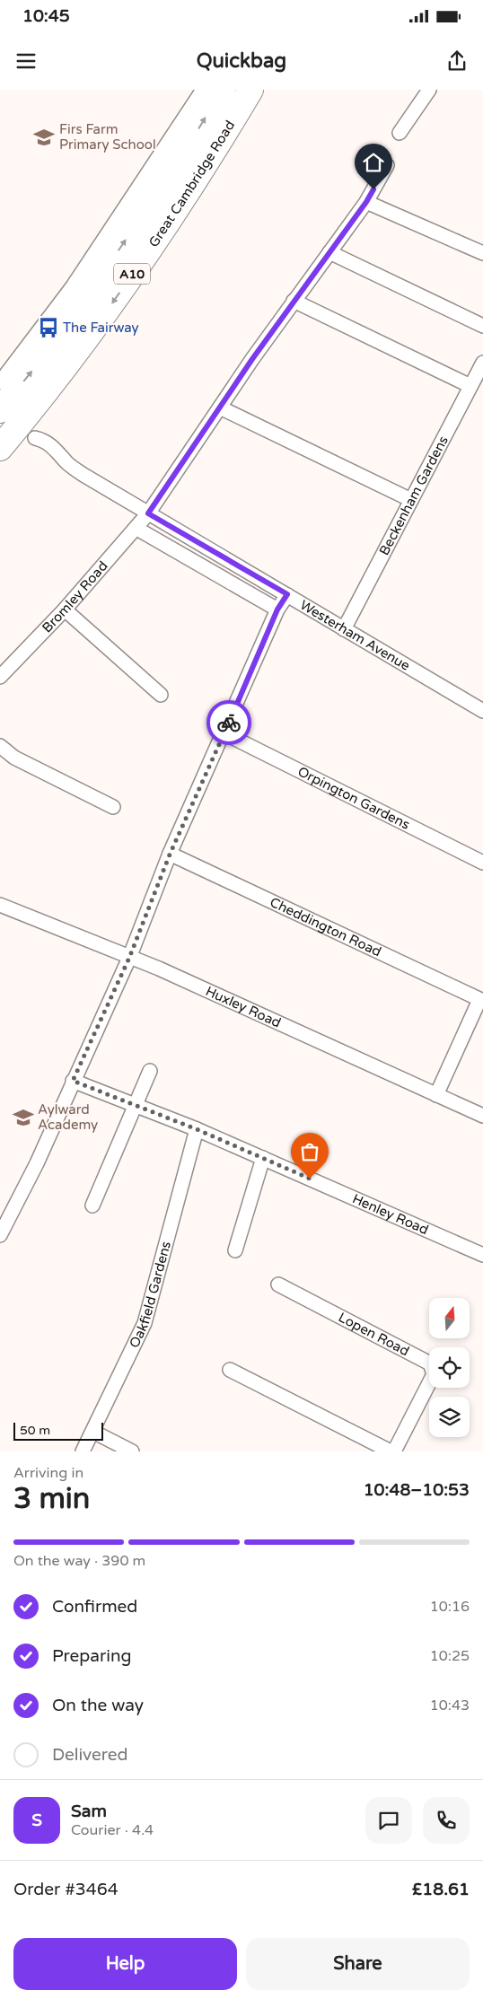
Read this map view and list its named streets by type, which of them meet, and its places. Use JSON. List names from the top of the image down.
{
  "streets": {
    "highway": ["Great Cambridge Road", "A10"],
    "street": [
      "Beckenham Gardens",
      "Bromley Road",
      "Westerham Avenue",
      "Orpington Gardens",
      "Cheddington Road",
      "Huxley Road",
      "Henley Road",
      "Oakfield Gardens",
      "Lopen Road"
    ]
  },
  "crossings": [
    ["Great Cambridge Road", "Westerham Avenue"],
    ["Beckenham Gardens", "Westerham Avenue"],
    ["Bromley Road", "Westerham Avenue"],
    ["Henley Road", "Oakfield Gardens"]
  ],
  "places": {
    "school or university": ["Firs Farm Primary School", "Aylward Academy"],
    "bus stop": ["The Fairway"]
  },
  "scale_bar": "50 m",
  "north": "top",
  "page": {
    "status": "10:45",
    "header": "Quickbag",
    "scale": "50 m",
    "heading": ["3 min", "Arriving in", "10:48–10:53"],
    "panel": [
      "Sam",
      "Courier · 4.4",
      "Order #3464",
      "£18.61"
    ],
    "bar": "On the way · 390 m",
    "list": [
      ["Confirmed", "10:16"],
      ["Preparing", "10:25"],
      ["On the way", "10:43"],
      "Delivered"
    ],
    "round": "S",
    "buttons": ["Help", "Share"]
  }
}
